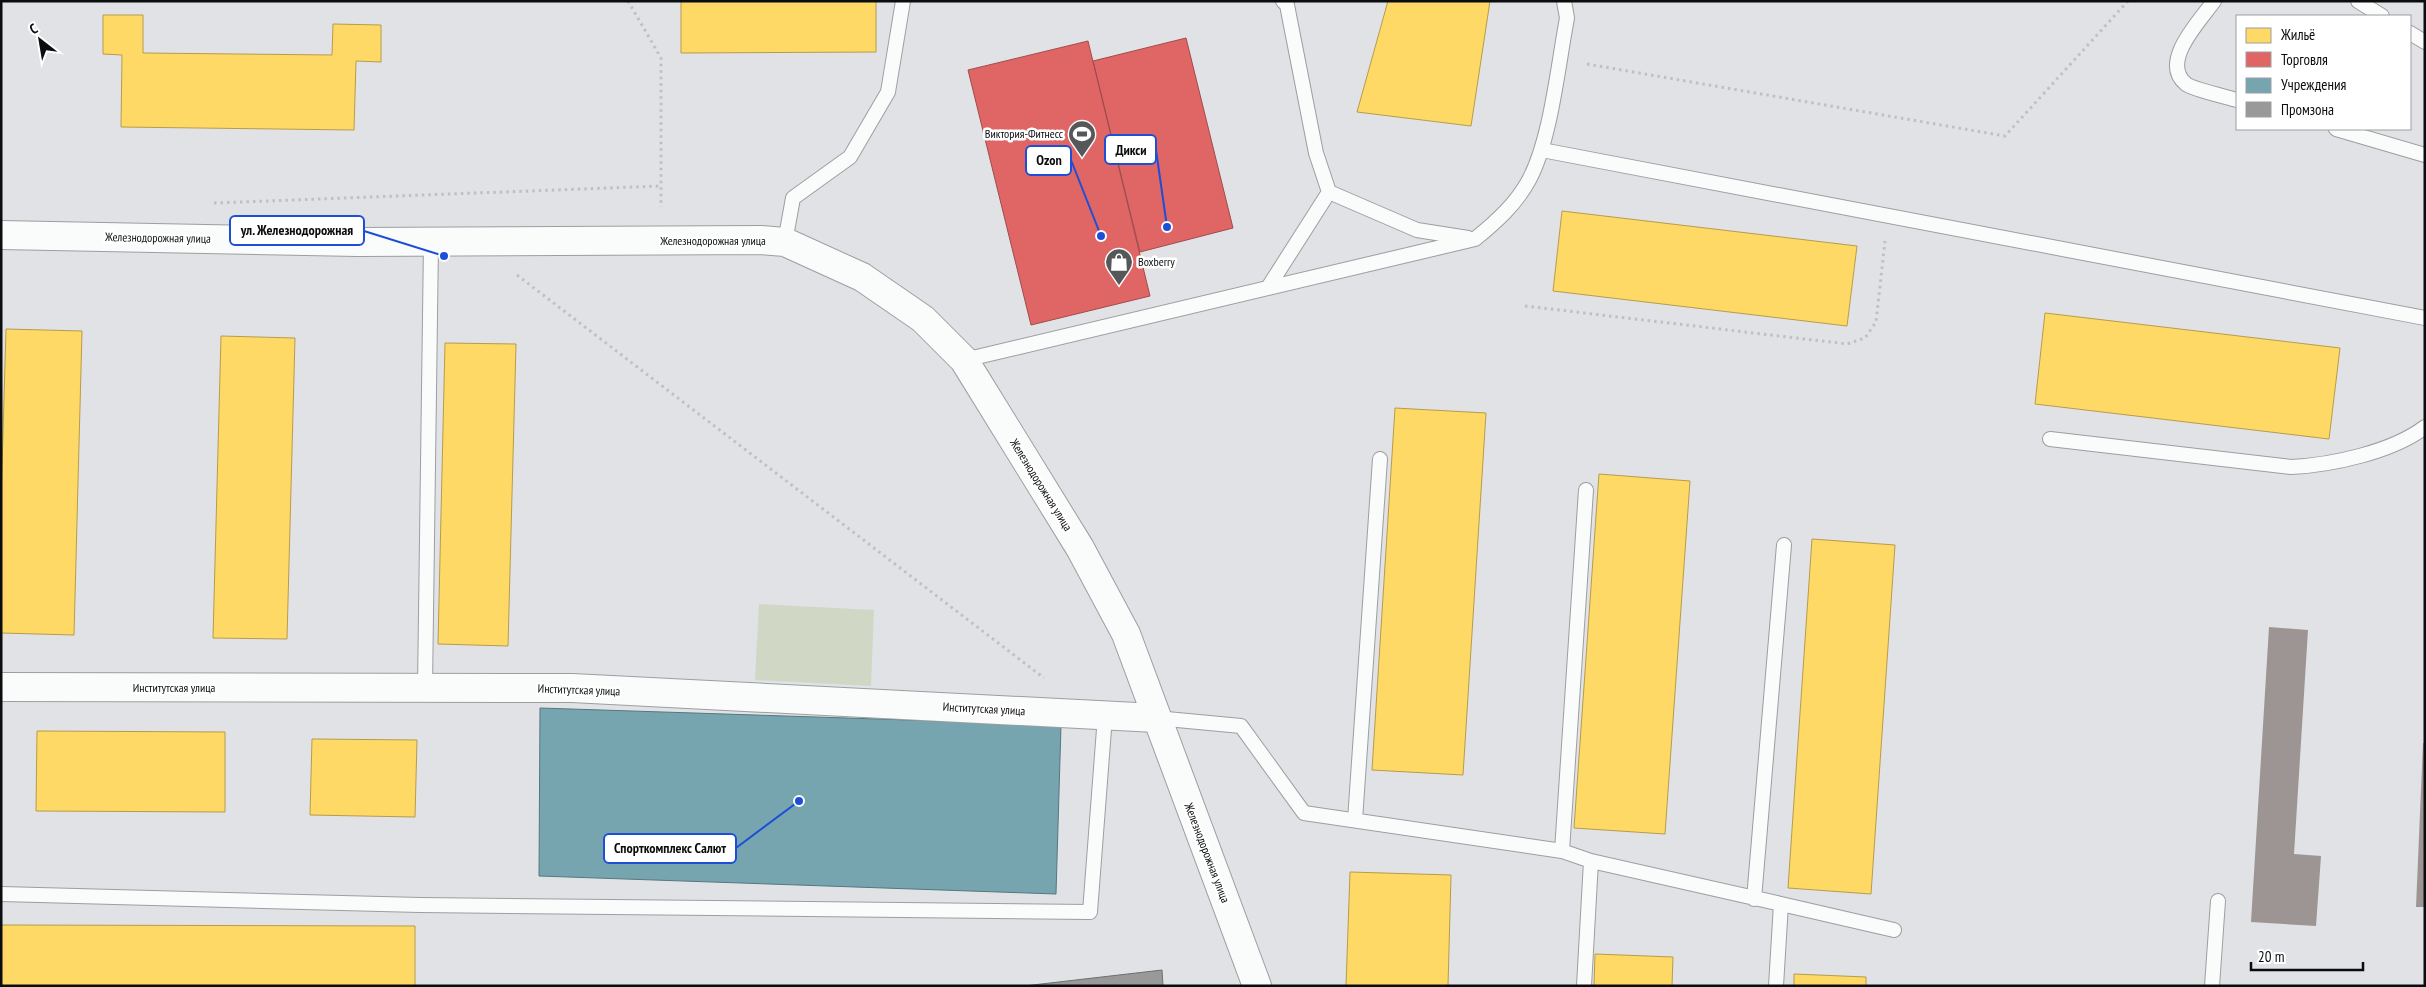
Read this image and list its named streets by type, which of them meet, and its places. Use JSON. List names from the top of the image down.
{
  "streets": {
    "street": ["Железнодорожная улица", "Институтская улица"]
  },
  "crossings": [
    ["Железнодорожная улица", "Институтская улица"]
  ],
  "places": {
    "sports": ["Виктория-Фитнесс"],
    "other": [
      "Дикси",
      "Ozon",
      "ул. Железнодорожная",
      "Спорткомплекс Салют"
    ],
    "shop": ["Boxberry"]
  },
  "legend": [
    "Жильё",
    "Торговля",
    "Учреждения",
    "Промзона"
  ],
  "scale_bar": "20 m",
  "north": "top left"
}
